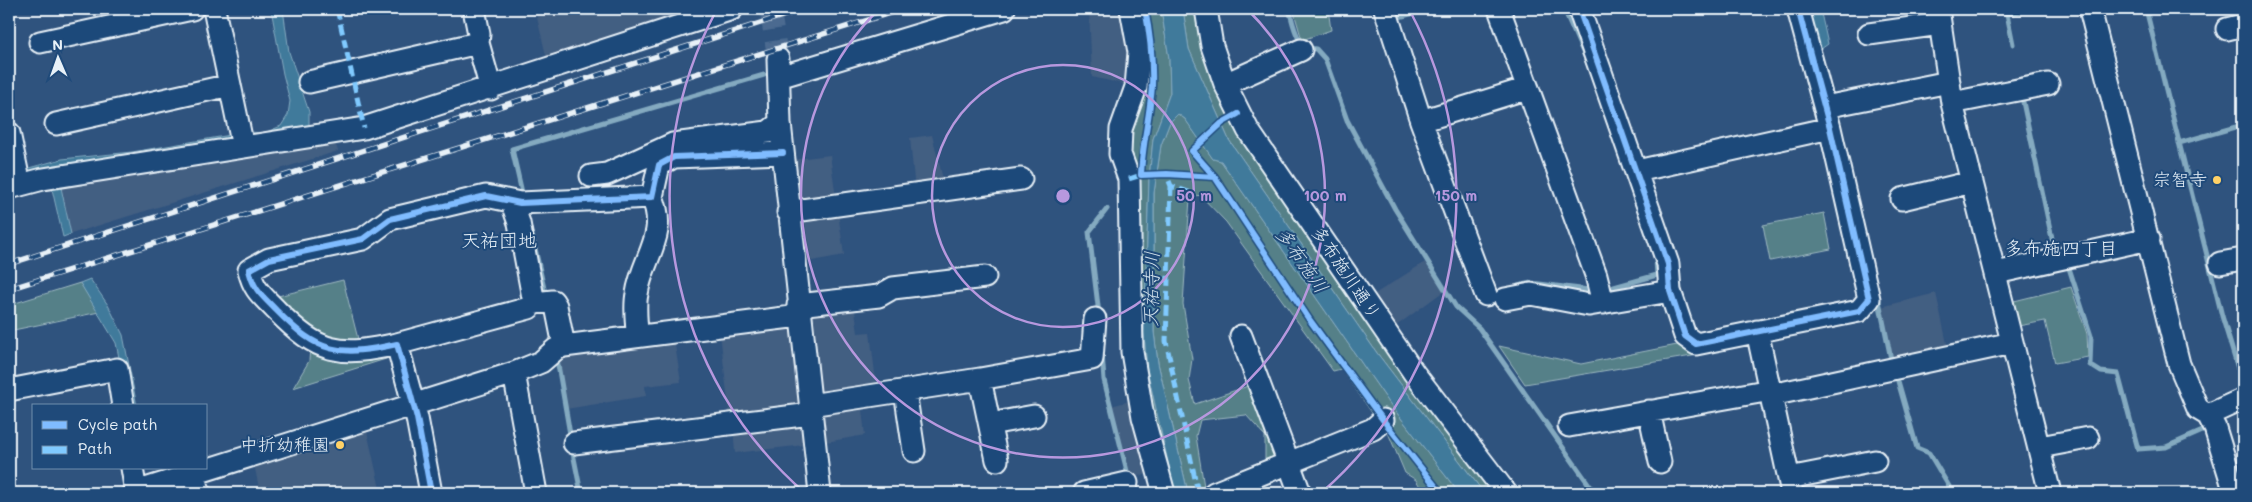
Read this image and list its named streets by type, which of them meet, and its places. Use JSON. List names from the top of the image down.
{
  "streets": {
    "street": ["多布施川通り"]
  },
  "districts": ["天祐団地", "多布施四丁目"],
  "water": ["多布施川", "天祐寺川"],
  "places": ["宗智寺", "中折幼稚園"],
  "legend": ["Cycle path", "Path"],
  "north": "top",
  "rings": ["50 m", "100 m", "150 m"]
}
